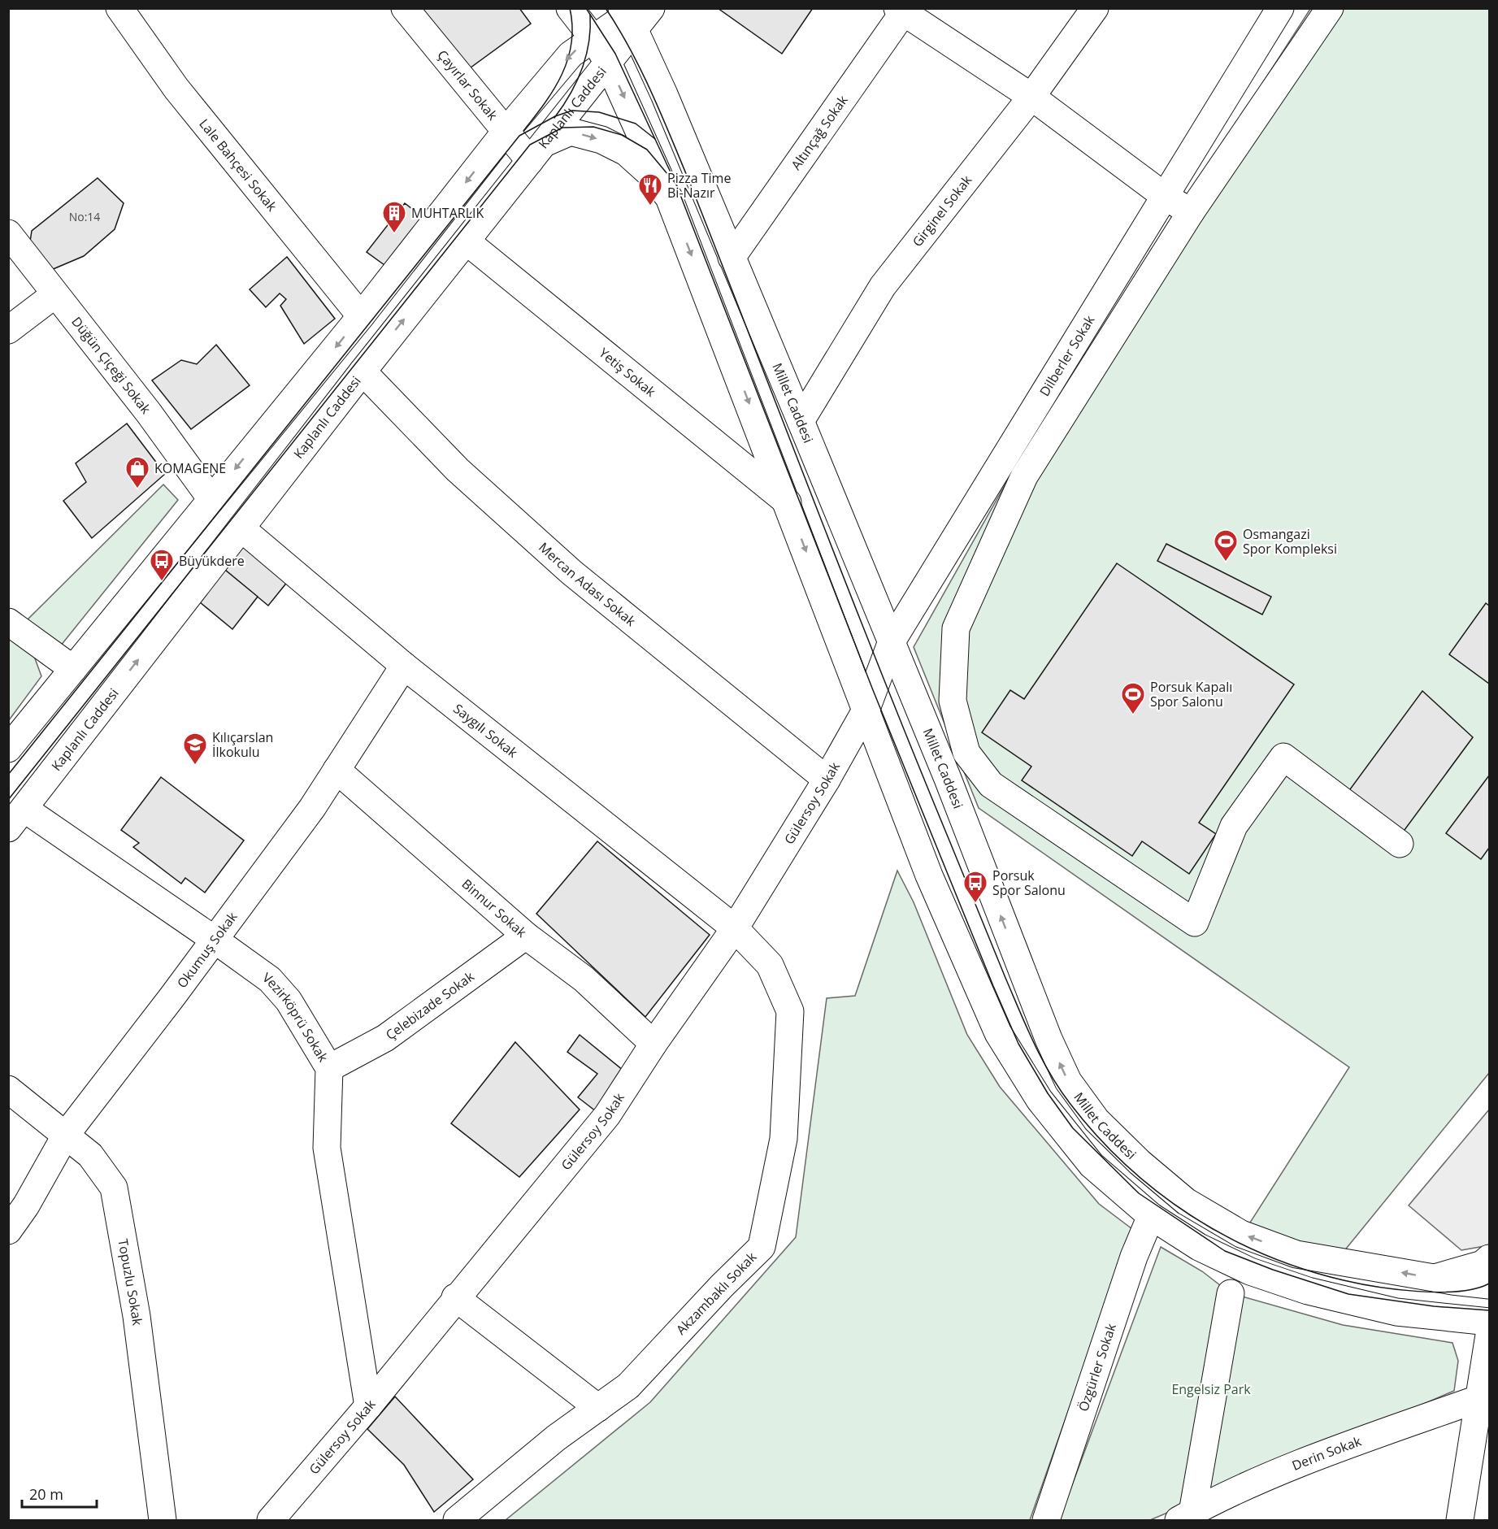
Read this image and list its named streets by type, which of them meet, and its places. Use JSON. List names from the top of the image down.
{
  "streets": {
    "street": [
      "Çayırlar Sokak",
      "Kaplanlı Caddesi",
      "Altınçağ Sokak",
      "Lale Bahçesi Sokak",
      "Girginel Sokak",
      "Dilberler Sokak",
      "Düğün Çiçeği Sokak",
      "Yetiş Sokak",
      "Millet Caddesi",
      "Mercan Adası Sokak",
      "Saygılı Sokak",
      "Gülersoy Sokak",
      "Binnur Sokak",
      "Okumuş Sokak",
      "Çelebizade Sokak",
      "Vezirköprü Sokak",
      "Topuzlu Sokak",
      "Akzambaklı Sokak",
      "Özgürler Sokak",
      "Derin Sokak"
    ]
  },
  "crossings": [
    ["Çayırlar Sokak", "Kaplanlı Caddesi"],
    ["Kaplanlı Caddesi", "Yetiş Sokak"],
    ["Kaplanlı Caddesi", "Millet Caddesi"],
    ["Kaplanlı Caddesi", "Mercan Adası Sokak"],
    ["Kaplanlı Caddesi", "Saygılı Sokak"],
    ["Kaplanlı Caddesi", "Vezirköprü Sokak"],
    ["Altınçağ Sokak", "Millet Caddesi"],
    ["Girginel Sokak", "Millet Caddesi"],
    ["Dilberler Sokak", "Millet Caddesi"],
    ["Dilberler Sokak", "Gülersoy Sokak"],
    ["Mercan Adası Sokak", "Gülersoy Sokak"],
    ["Saygılı Sokak", "Gülersoy Sokak"],
    ["Saygılı Sokak", "Okumuş Sokak"],
    ["Saygılı Sokak", "Akzambaklı Sokak"],
    ["Gülersoy Sokak", "Binnur Sokak"],
    ["Gülersoy Sokak", "Vezirköprü Sokak"],
    ["Gülersoy Sokak", "Akzambaklı Sokak"],
    ["Binnur Sokak", "Okumuş Sokak"],
    ["Binnur Sokak", "Çelebizade Sokak"],
    ["Okumuş Sokak", "Vezirköprü Sokak"],
    ["Okumuş Sokak", "Topuzlu Sokak"],
    ["Çelebizade Sokak", "Vezirköprü Sokak"]
  ],
  "parks": ["Engelsiz Park"],
  "places": {
    "restaurant": ["Pizza Time Bi-Nazır"],
    "building": ["MUHTARLIK"],
    "shop": ["KOMAGENE"],
    "sports": ["Osmangazi Spor Kompleksi", "Porsuk Kapalı Spor Salonu"],
    "bus stop": ["Büyükdere", "Porsuk Spor Salonu"],
    "school or university": ["Kılıçarslan İlkokulu"]
  },
  "house_numbers": ["No:14"],
  "scale_bar": "20 m"
}
